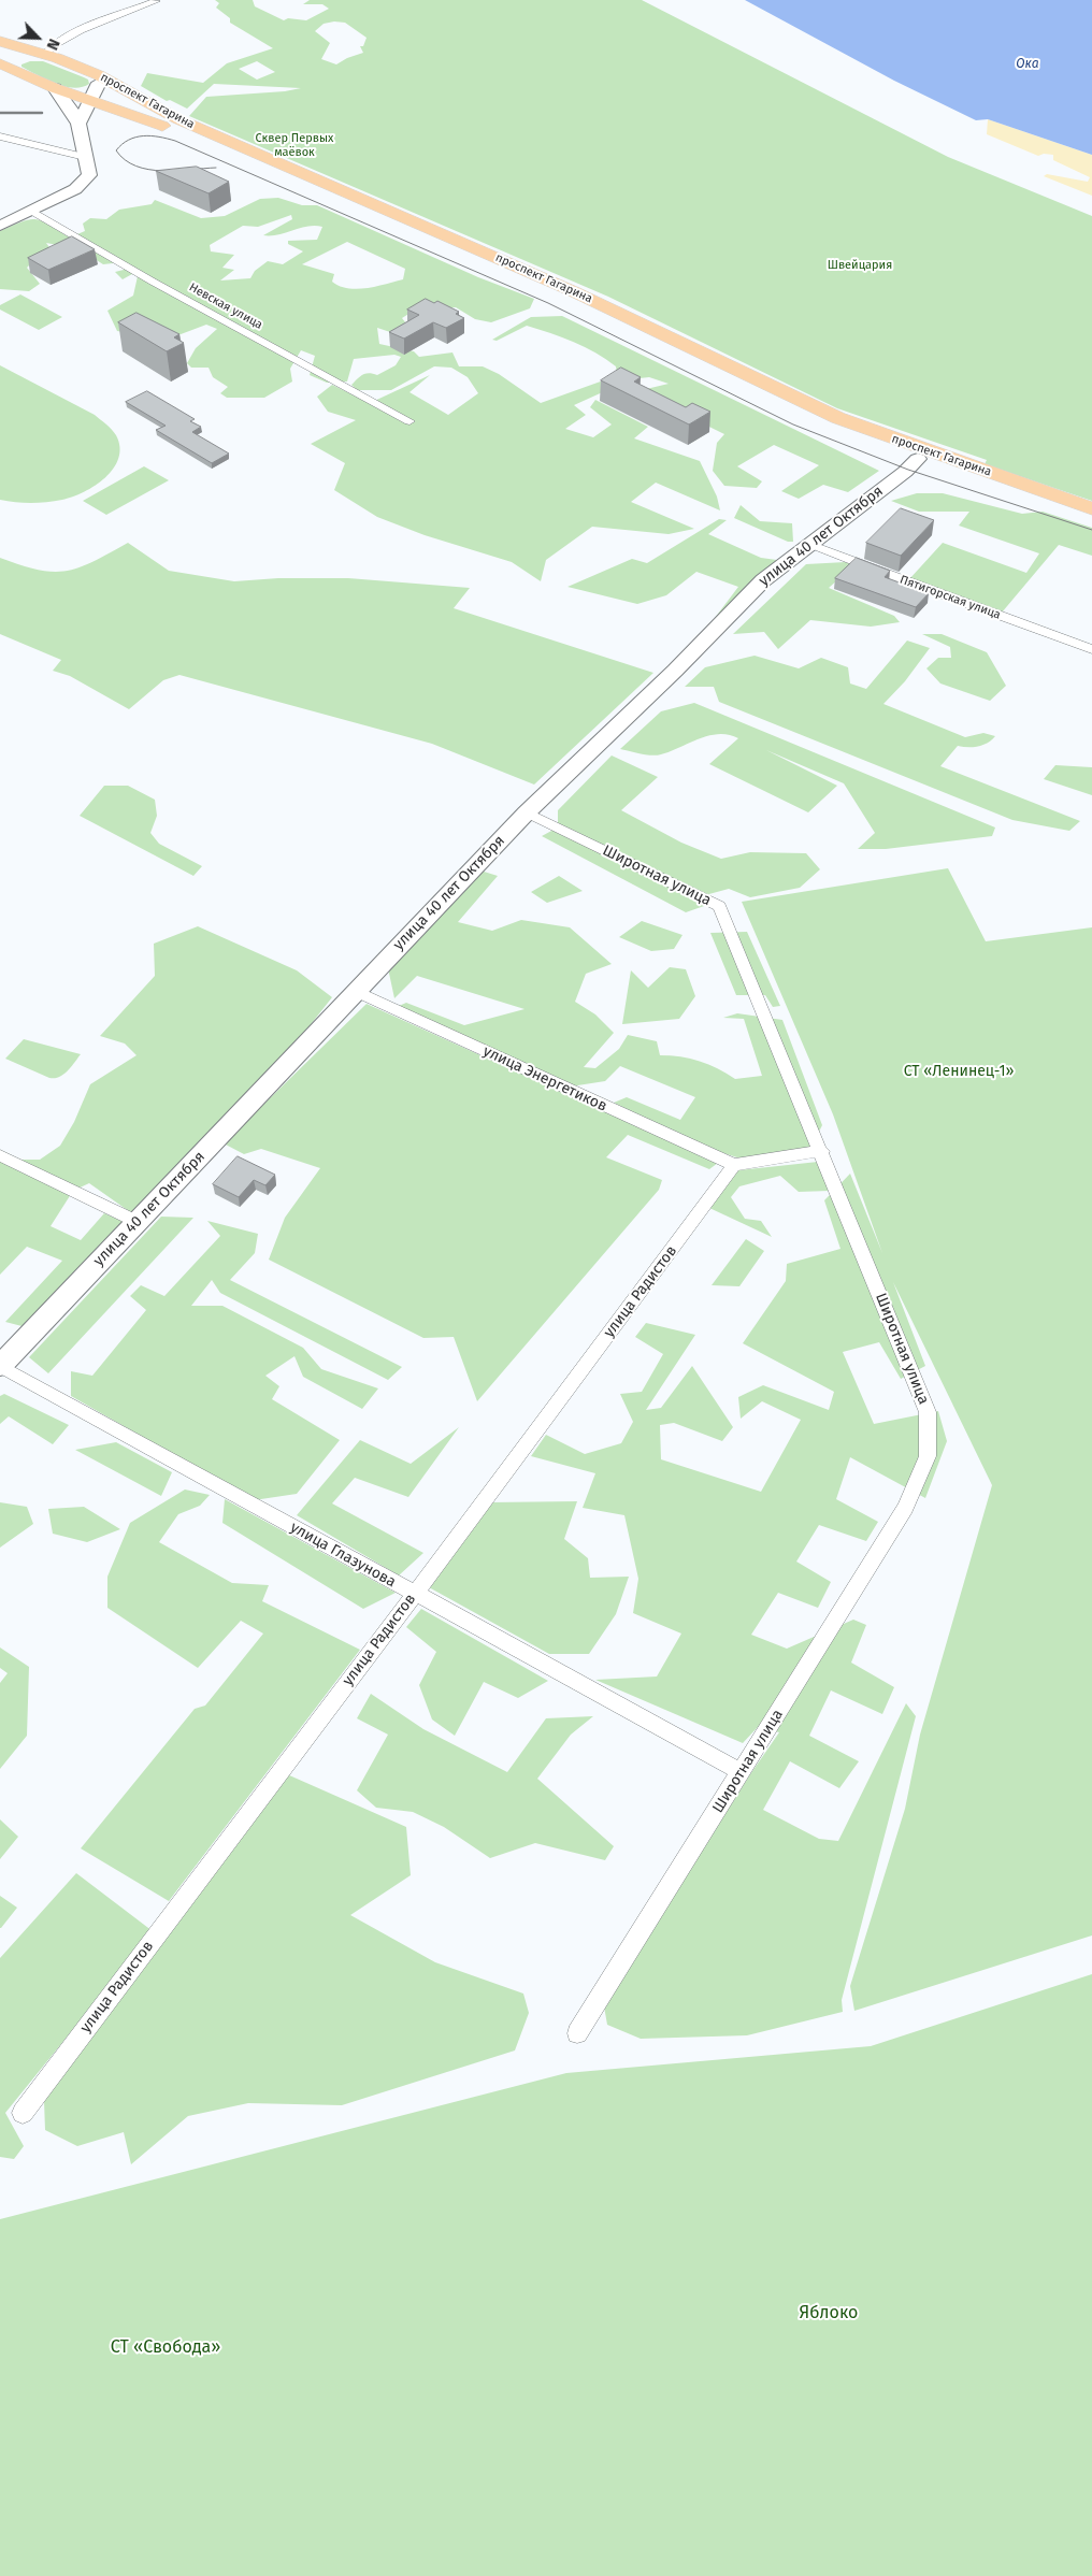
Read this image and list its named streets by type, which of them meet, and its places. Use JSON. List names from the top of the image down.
{
  "streets": {
    "main road": ["проспект Гагарина"],
    "street": [
      "Невская улица",
      "улица 40 лет Октября",
      "Пятигорская улица",
      "Широтная улица",
      "улица Энергетиков",
      "улица Радистов",
      "улица Глазунова"
    ]
  },
  "crossings": [
    ["проспект Гагарина", "улица 40 лет Октября"],
    ["улица 40 лет Октября", "Пятигорская улица"],
    ["улица 40 лет Октября", "Широтная улица"],
    ["улица 40 лет Октября", "улица Энергетиков"],
    ["улица 40 лет Октября", "улица Глазунова"],
    ["Широтная улица", "улица Глазунова"],
    ["улица Энергетиков", "улица Радистов"],
    ["улица Радистов", "улица Глазунова"]
  ],
  "water": ["Ока"],
  "parks": [
    "Сквер Первых маёвок",
    "Швейцария",
    "СТ «Ленинец-1»",
    "Яблоко",
    "СТ «Свобода»"
  ],
  "north": "bottom right"
}
